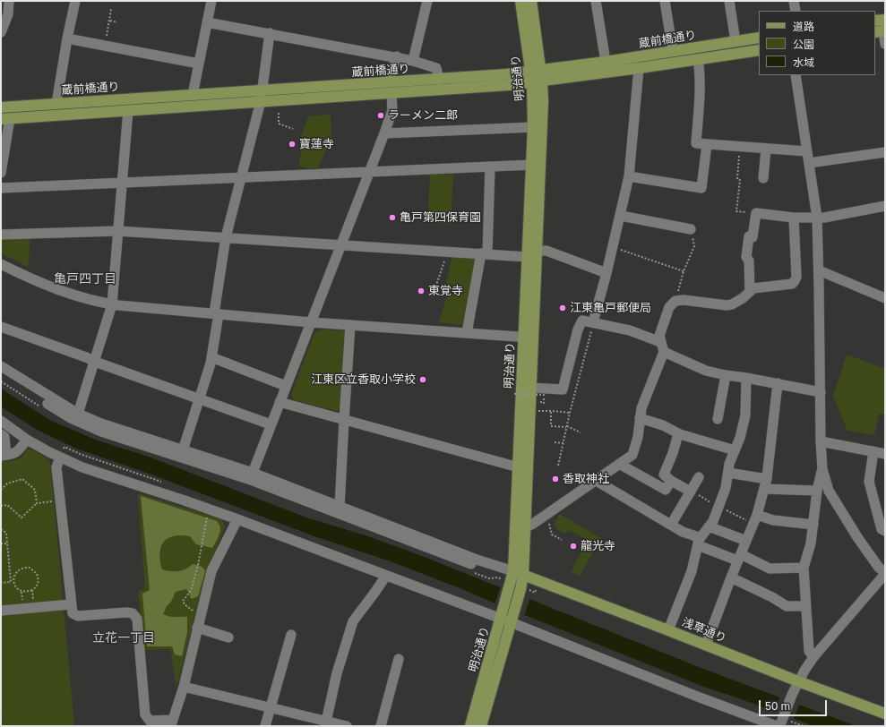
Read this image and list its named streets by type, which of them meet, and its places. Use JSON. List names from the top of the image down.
{
  "streets": {
    "main road": ["蔵前橋通り", "明治通り", "浅草通り"]
  },
  "crossings": [
    ["蔵前橋通り", "明治通り"],
    ["明治通り", "浅草通り"]
  ],
  "districts": ["亀戸四丁目", "立花一丁目"],
  "places": [
    "ラーメン二郎",
    "寶蓮寺",
    "亀戸第四保育園",
    "東覚寺",
    "江東亀戸郵便局",
    "江東区立香取小学校",
    "香取神社",
    "龍光寺"
  ],
  "legend": ["道路", "公園", "水域"],
  "scale_bar": "50 m"
}
